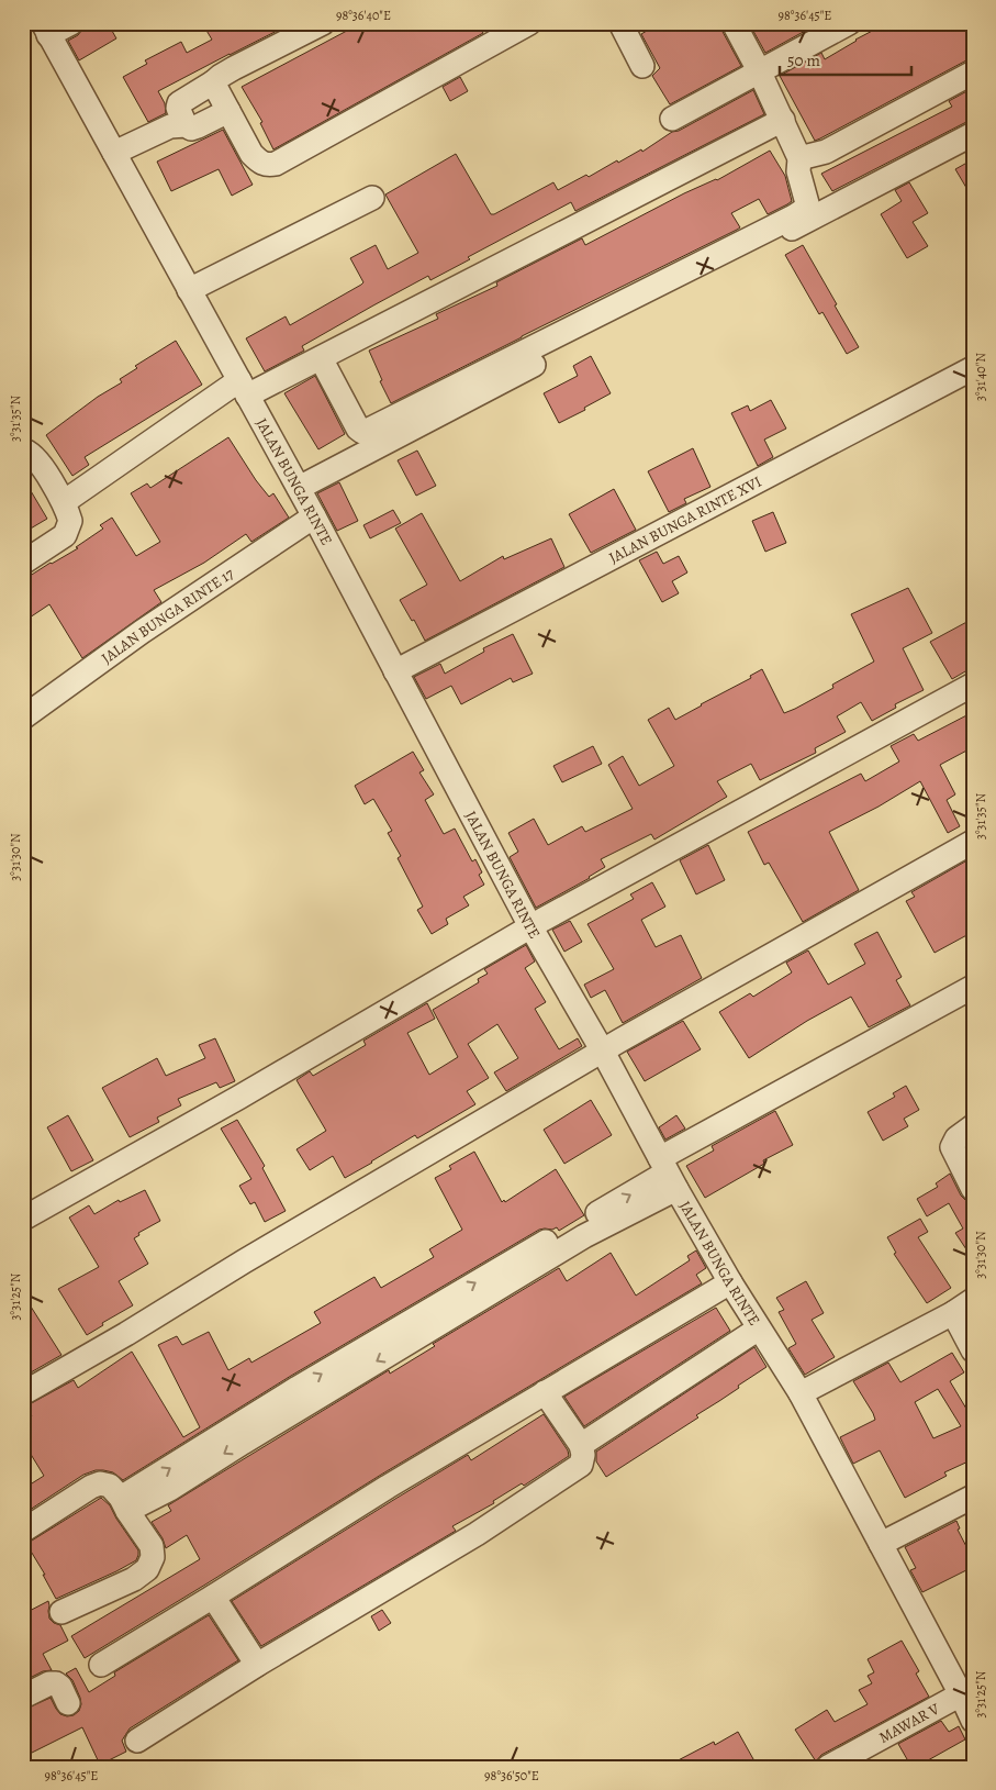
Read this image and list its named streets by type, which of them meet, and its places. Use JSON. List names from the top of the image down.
{
  "streets": {
    "street": [
      "JALAN BUNGA RINTE",
      "JALAN BUNGA RINTE XVI",
      "JALAN BUNGA RINTE 17",
      "MAWAR V"
    ]
  },
  "crossings": [
    ["JALAN BUNGA RINTE", "JALAN BUNGA RINTE XVI"],
    ["JALAN BUNGA RINTE", "JALAN BUNGA RINTE 17"],
    ["JALAN BUNGA RINTE", "MAWAR V"]
  ],
  "scale_bar": "50 m",
  "coordinates": [
    "98°36'40\"E",
    "98°36'45\"E",
    "3°31'40\"N",
    "3°31'35\"N",
    "3°31'30\"N",
    "3°31'25\"N",
    "98°36'50\"E"
  ]
}
